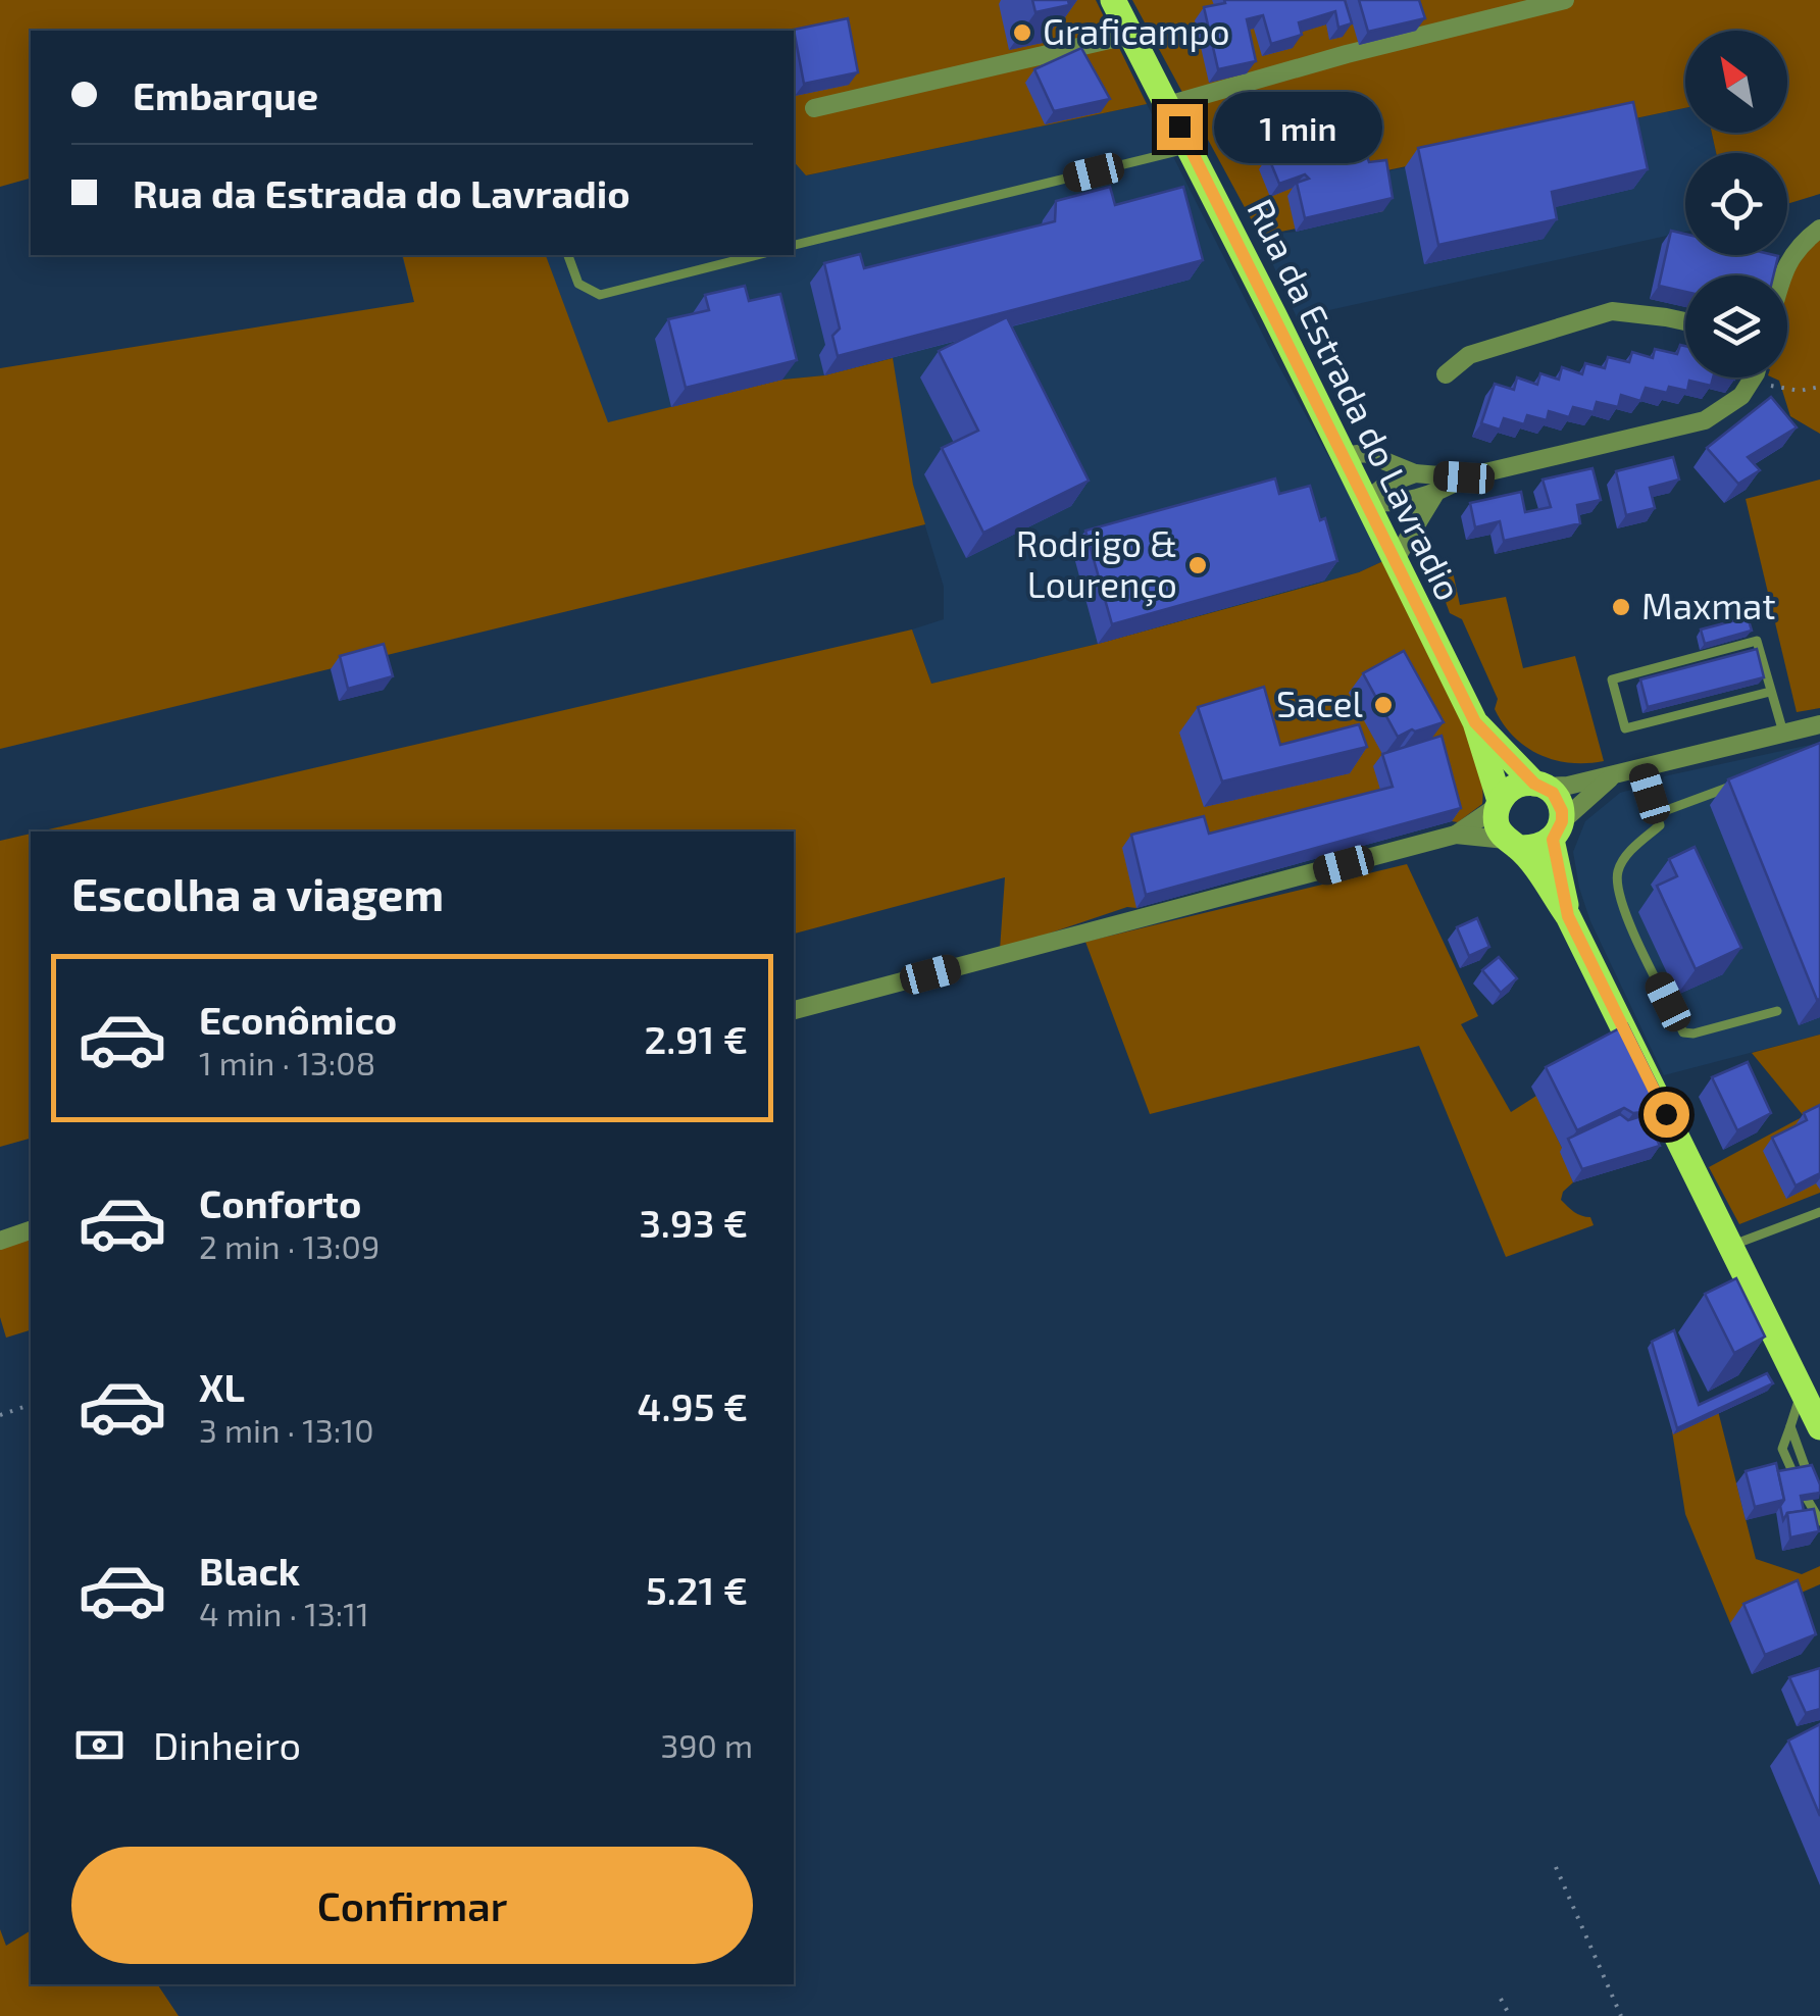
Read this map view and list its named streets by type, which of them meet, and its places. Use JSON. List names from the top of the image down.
{
  "streets": {
    "main road": ["Rua da Estrada do Lavradio"]
  },
  "places": [
    "Graficampo",
    "Rodrigo & Lourenço",
    "Maxmat",
    "Sacel"
  ],
  "north": "top left",
  "page": {
    "banner": ["Embarque", "Rua da Estrada do Lavradio"],
    "bubble": "1 min",
    "heading": "Escolha a viagem",
    "list": [
      {
        "name": "Econômico",
        "note": "1 min · 13:08",
        "value": "2.91 €"
      },
      {
        "name": "Conforto",
        "note": "2 min · 13:09",
        "value": "3.93 €"
      },
      {
        "name": "XL",
        "note": "3 min · 13:10",
        "value": "4.95 €"
      },
      {
        "name": "Black",
        "note": "4 min · 13:11",
        "value": "5.21 €"
      }
    ],
    "pay": ["Dinheiro", "390 m"],
    "buttons": "Confirmar"
  }
}
